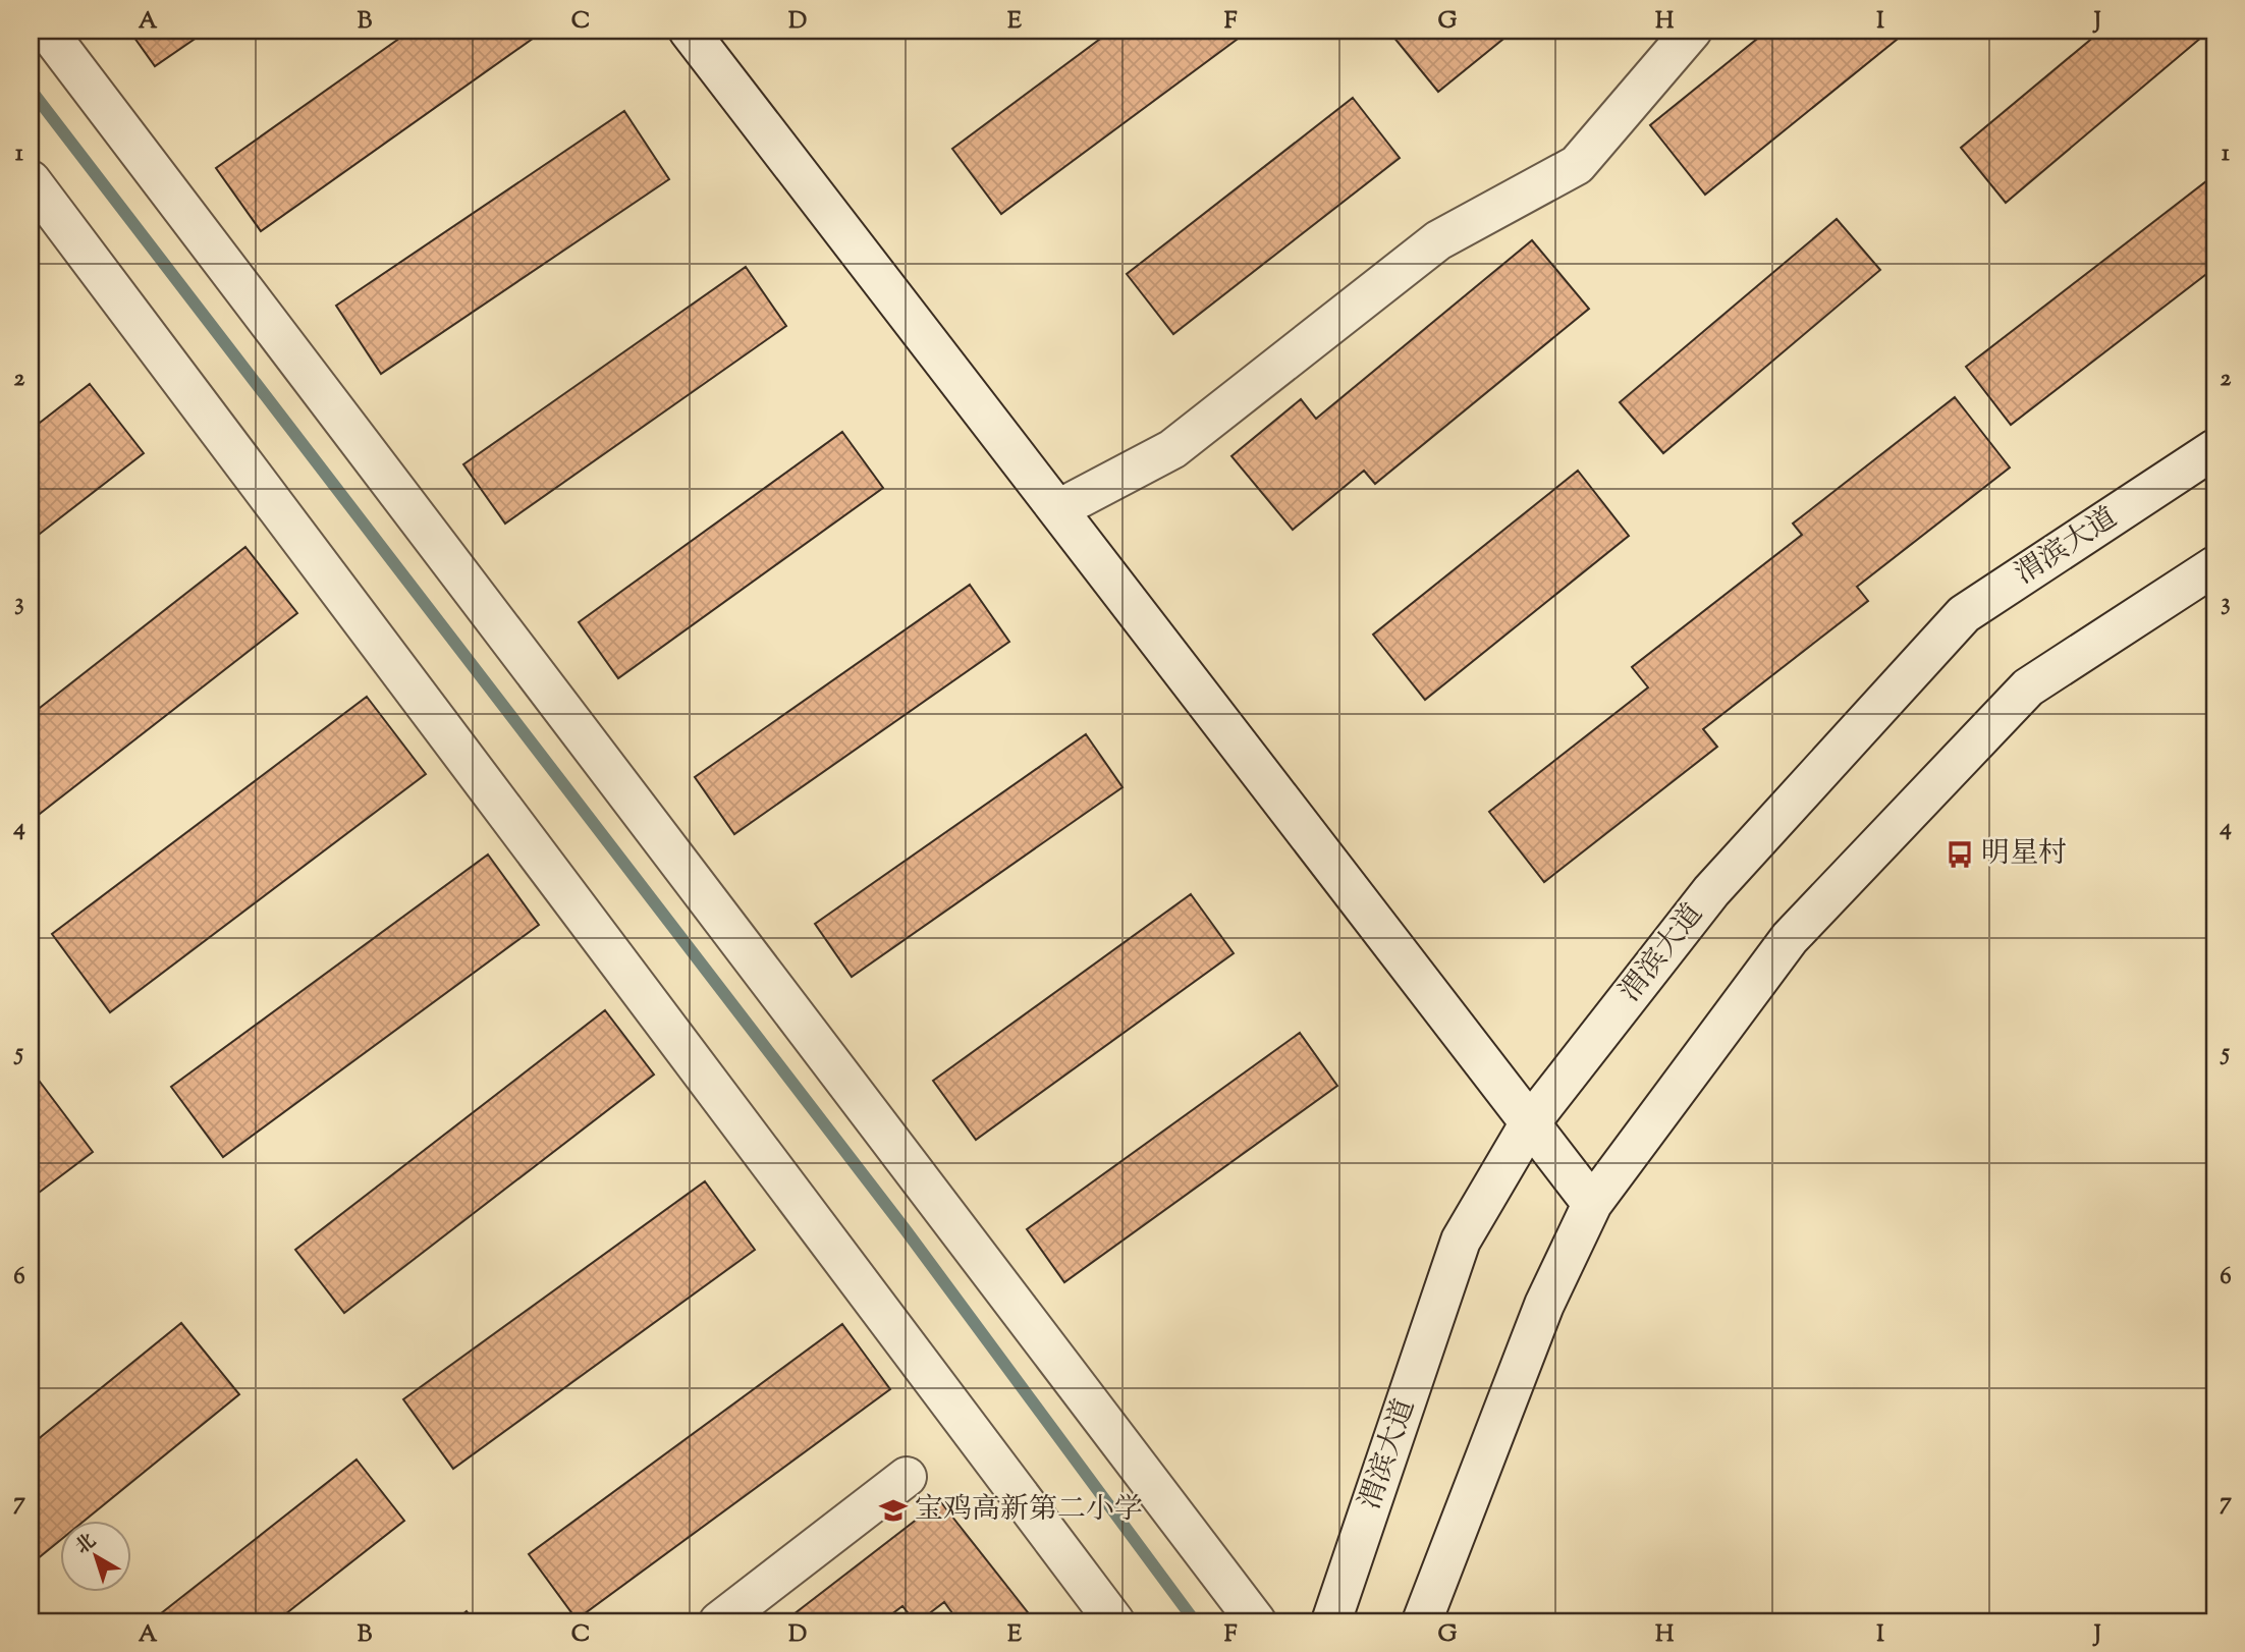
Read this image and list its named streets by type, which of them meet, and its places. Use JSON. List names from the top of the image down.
{
  "streets": {
    "street": ["渭滨大道"]
  },
  "places": {
    "bus stop": ["明星村"],
    "school or university": ["宝鸡高新第二小学"]
  },
  "north": "top left",
  "grid": {
    "columns": [
      "A",
      "B",
      "C",
      "D",
      "E",
      "F",
      "G",
      "H",
      "I",
      "J"
    ],
    "rows": [
      "1",
      "2",
      "3",
      "4",
      "5",
      "6",
      "7"
    ]
  }
}
